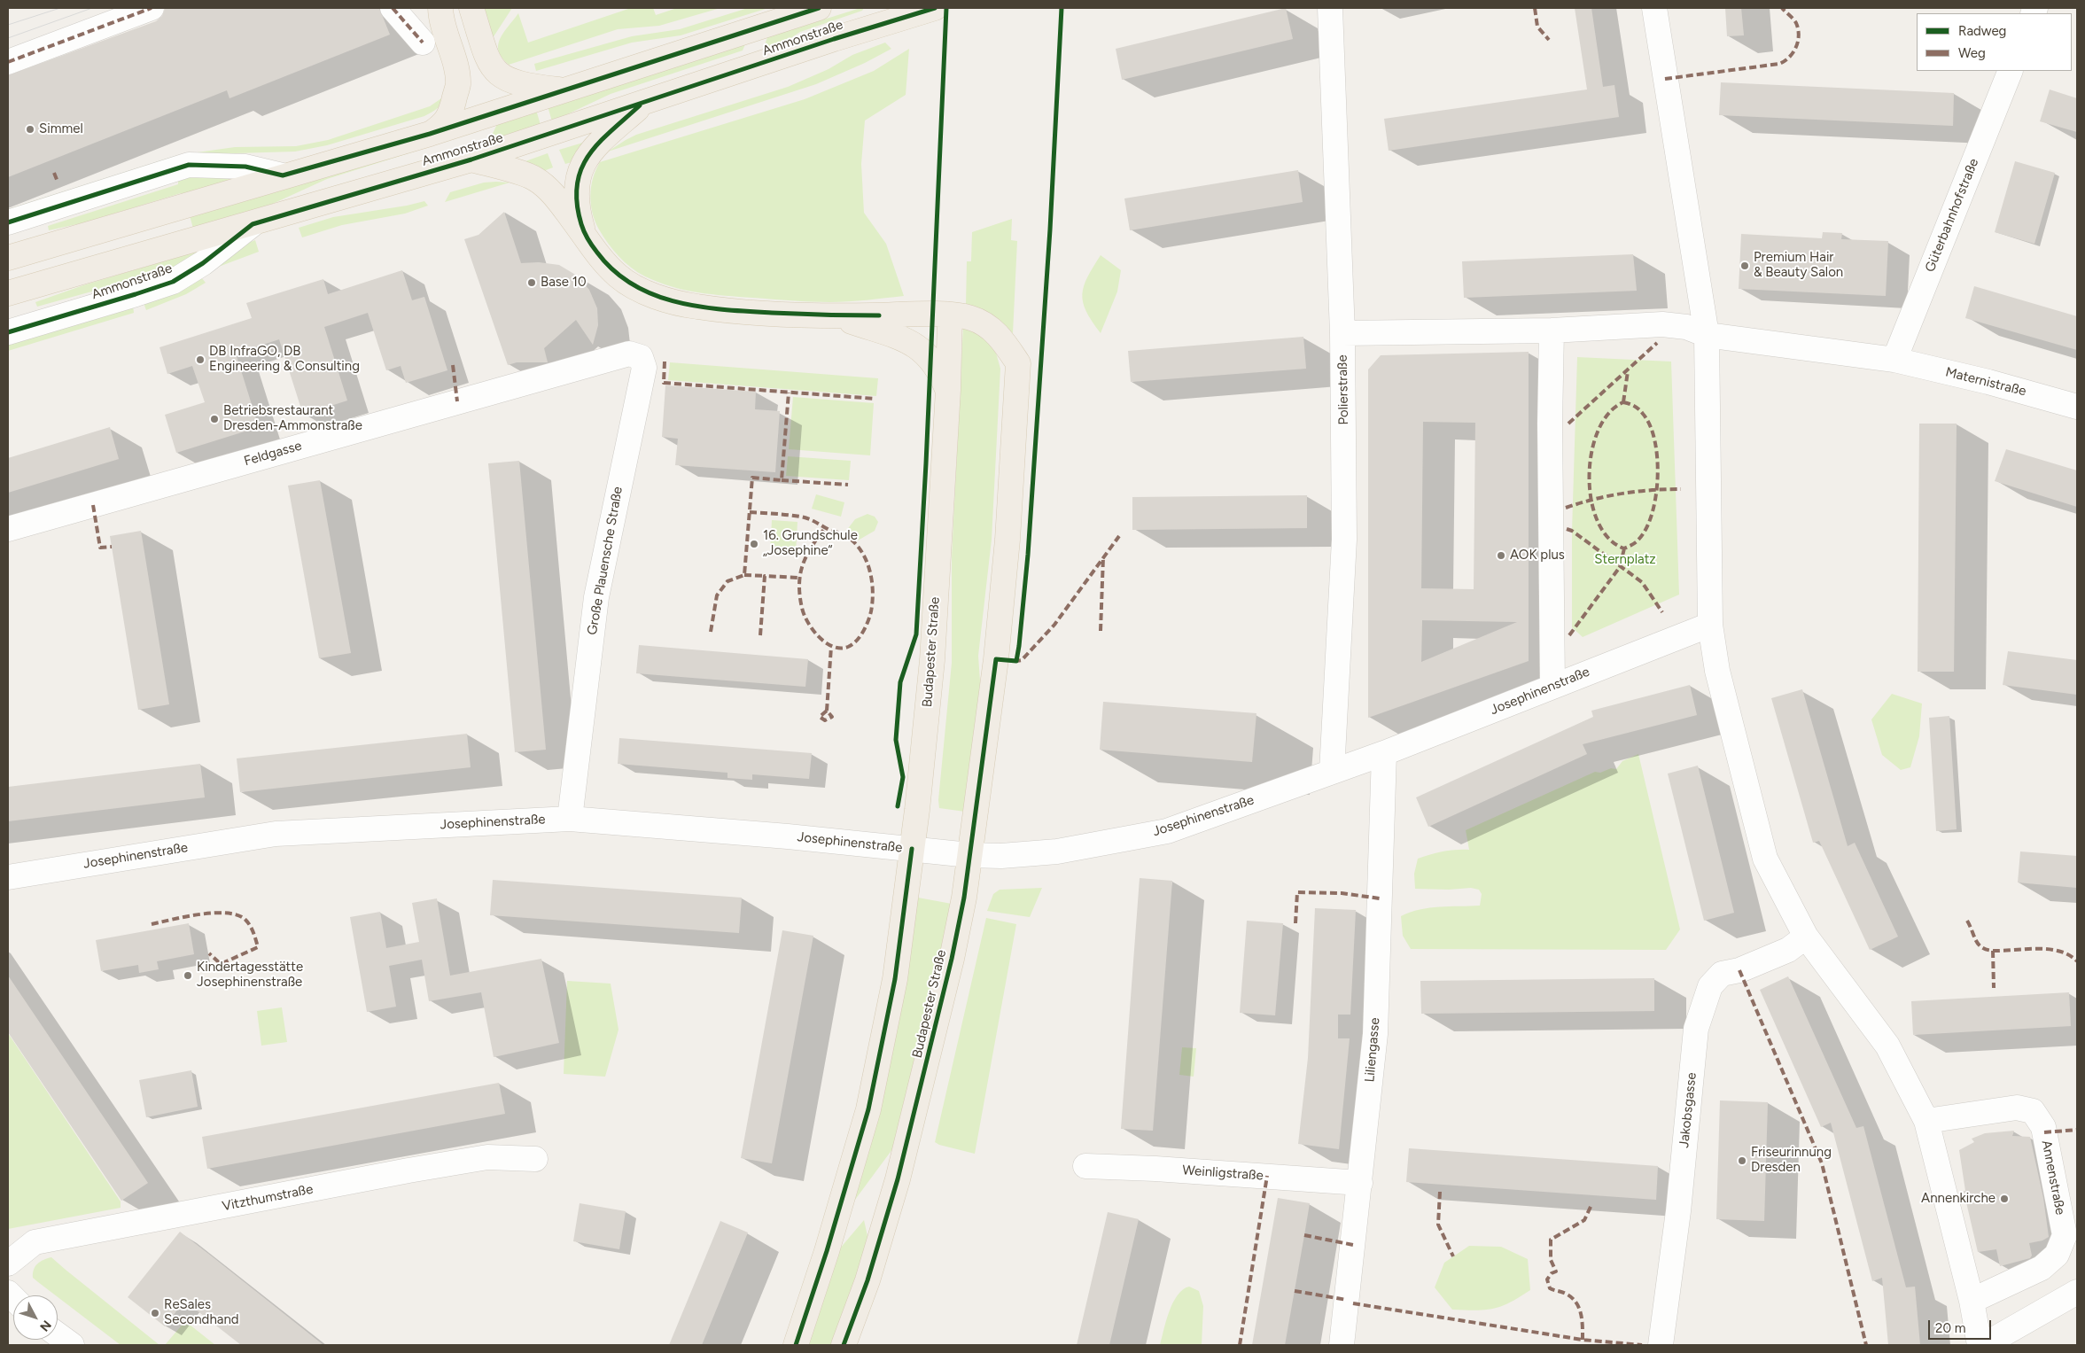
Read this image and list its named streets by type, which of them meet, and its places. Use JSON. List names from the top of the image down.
{
  "streets": {
    "main road": ["Ammonstraße", "Budapester Straße"],
    "street": [
      "Güterbahnhofstraße",
      "Maternistraße",
      "Polierstraße",
      "Feldgasse",
      "Große Plauensche Straße",
      "Josephinenstraße",
      "Liliengasse",
      "Jakobsgasse",
      "Weinligstraße",
      "Annenstraße",
      "Vitzthumstraße"
    ]
  },
  "crossings": [
    ["Güterbahnhofstraße", "Maternistraße"],
    ["Polierstraße", "Josephinenstraße"],
    ["Feldgasse", "Große Plauensche Straße"],
    ["Große Plauensche Straße", "Josephinenstraße"],
    ["Budapester Straße", "Josephinenstraße"],
    ["Josephinenstraße", "Liliengasse"],
    ["Liliengasse", "Weinligstraße"]
  ],
  "parks": ["Sternplatz"],
  "places": [
    "Simmel",
    "Premium Hair & Beauty Salon",
    "Base 10",
    "DB InfraGO, DB Engineering & Consulting",
    "Betriebsrestaurant Dresden-Ammonstraße",
    "16. Grundschule „Josephine“",
    "AOK plus",
    "Kindertagesstätte Josephinenstraße",
    "Friseurinnung Dresden",
    "Annenkirche",
    "ReSales Secondhand"
  ],
  "legend": ["Radweg", "Weg"],
  "scale_bar": "20 m",
  "north": "bottom right"
}
